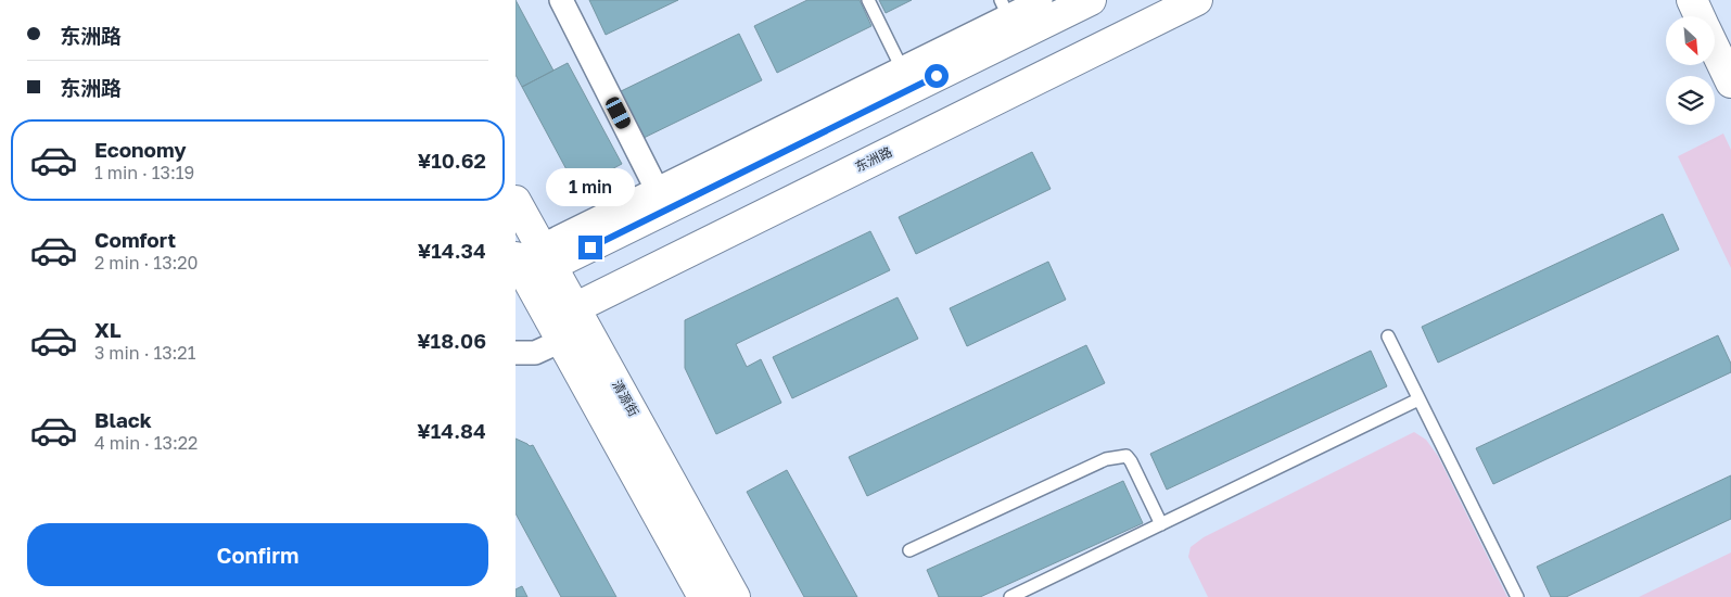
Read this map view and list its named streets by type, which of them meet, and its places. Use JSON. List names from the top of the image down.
{
  "streets": {
    "street": ["东洲路", "清源街"]
  },
  "crossings": [
    ["东洲路", "清源街"]
  ],
  "north": "bottom right",
  "page": {
    "banner": ["东洲路", "东洲路"],
    "list": [
      {
        "name": "Economy",
        "note": "1 min · 13:19",
        "value": "¥10.62"
      },
      {
        "name": "Comfort",
        "note": "2 min · 13:20",
        "value": "¥14.34"
      },
      {
        "name": "XL",
        "note": "3 min · 13:21",
        "value": "¥18.06"
      },
      {
        "name": "Black",
        "note": "4 min · 13:22",
        "value": "¥14.84"
      }
    ],
    "bubble": "1 min",
    "buttons": "Confirm"
  }
}
